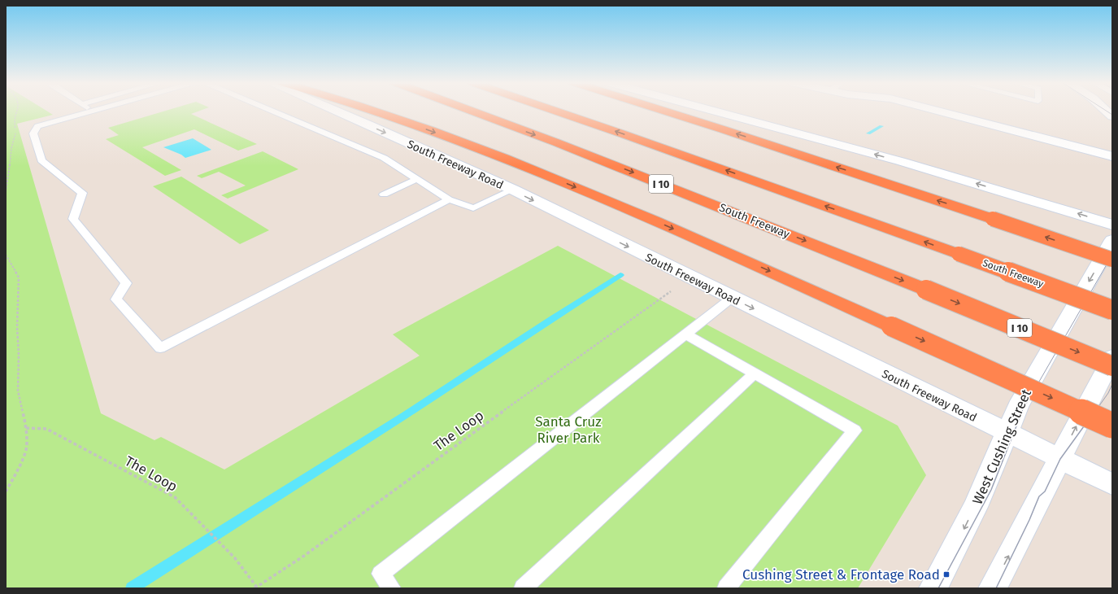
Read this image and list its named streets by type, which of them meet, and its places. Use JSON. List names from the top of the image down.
{
  "streets": {
    "highway": ["I 10", "South Freeway"],
    "main road": ["South Freeway Road", "West Cushing Street"],
    "path": ["The Loop"]
  },
  "crossings": [
    ["South Freeway Road", "West Cushing Street"]
  ],
  "one_way": ["South Freeway Road"],
  "parks": ["Santa Cruz River Park"],
  "places": {
    "transit": ["Cushing Street & Frontage Road"]
  }
}
